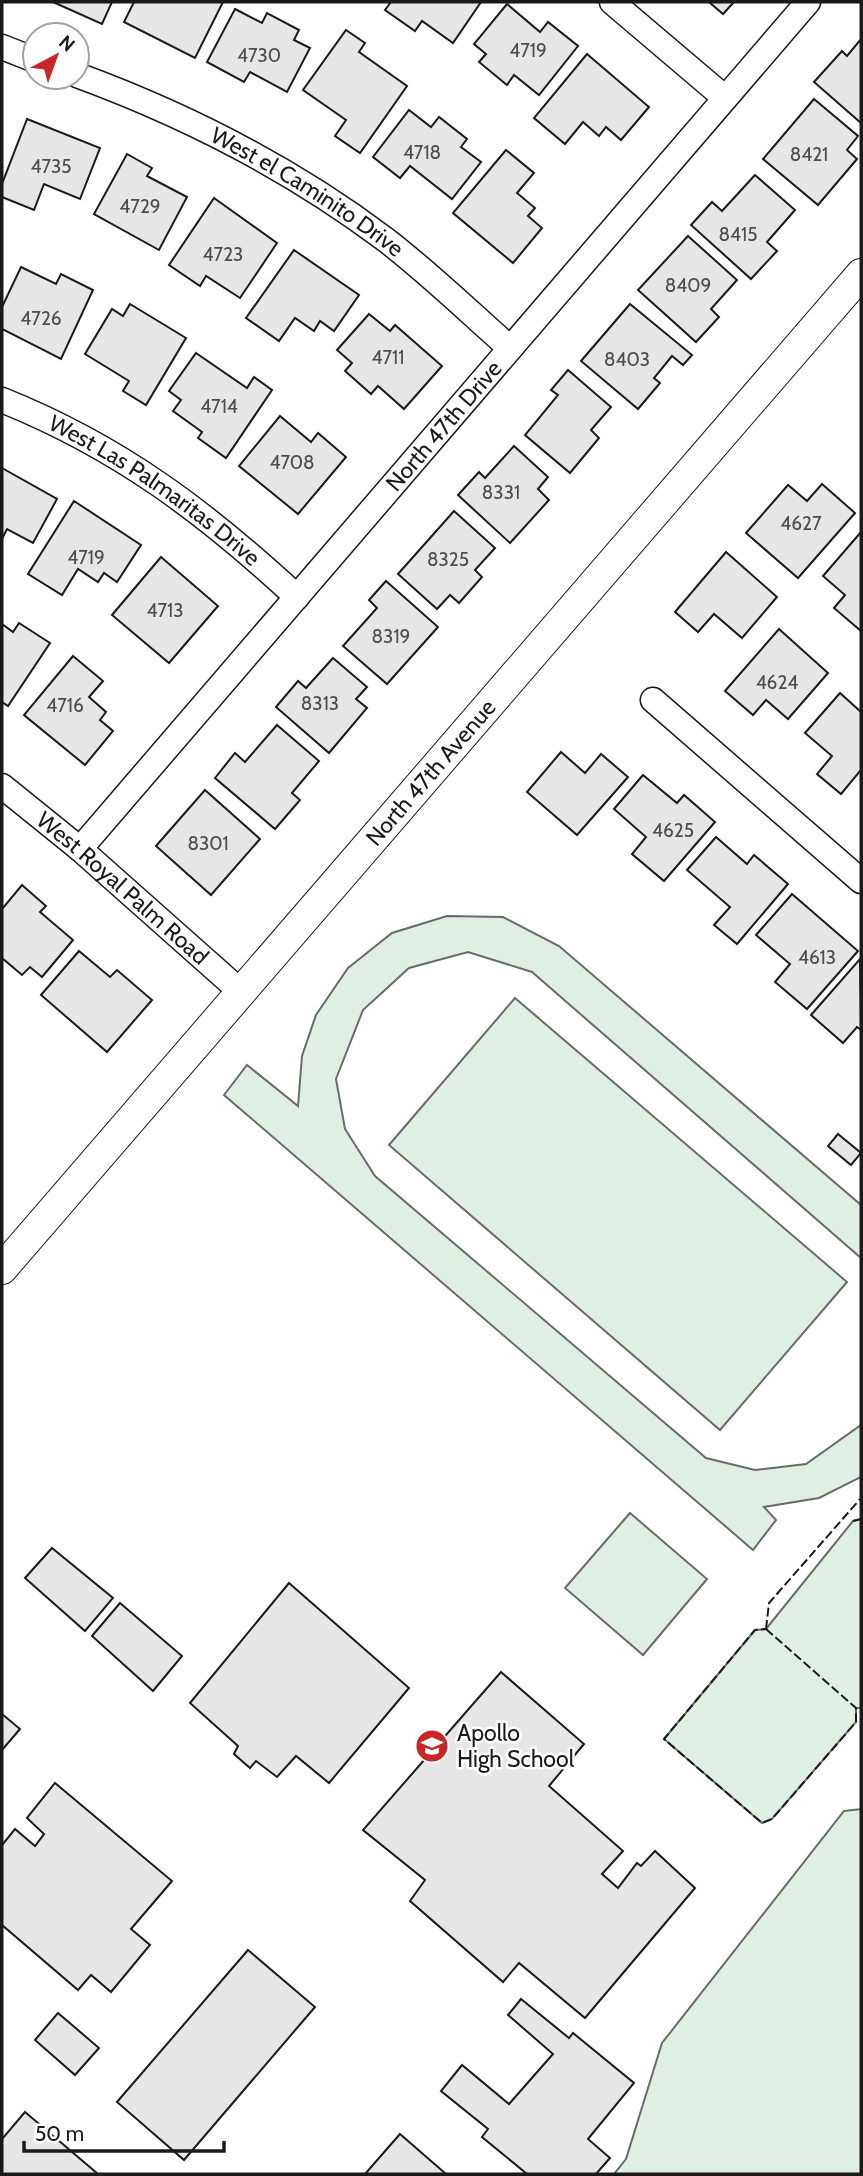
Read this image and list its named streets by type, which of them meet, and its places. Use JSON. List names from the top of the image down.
{
  "streets": {
    "street": [
      "West el Caminito Drive",
      "North 47th Drive",
      "West Las Palmaritas Drive",
      "North 47th Avenue",
      "West Royal Palm Road"
    ]
  },
  "crossings": [
    ["West el Caminito Drive", "North 47th Drive"],
    ["North 47th Drive", "West Las Palmaritas Drive"],
    ["North 47th Drive", "West Royal Palm Road"],
    ["North 47th Avenue", "West Royal Palm Road"]
  ],
  "places": {
    "school or university": ["Apollo High School"]
  },
  "house_numbers": [
    "4719",
    "4730",
    "4718",
    "8421",
    "4735",
    "4729",
    "8415",
    "4723",
    "8409",
    "4726",
    "4711",
    "8403",
    "4714",
    "4708",
    "8331",
    "4627",
    "4719",
    "8325",
    "4713",
    "8319",
    "4624",
    "8313",
    "4716",
    "4625",
    "8301",
    "4613"
  ],
  "scale_bar": "50 m",
  "north": "top right"
}
